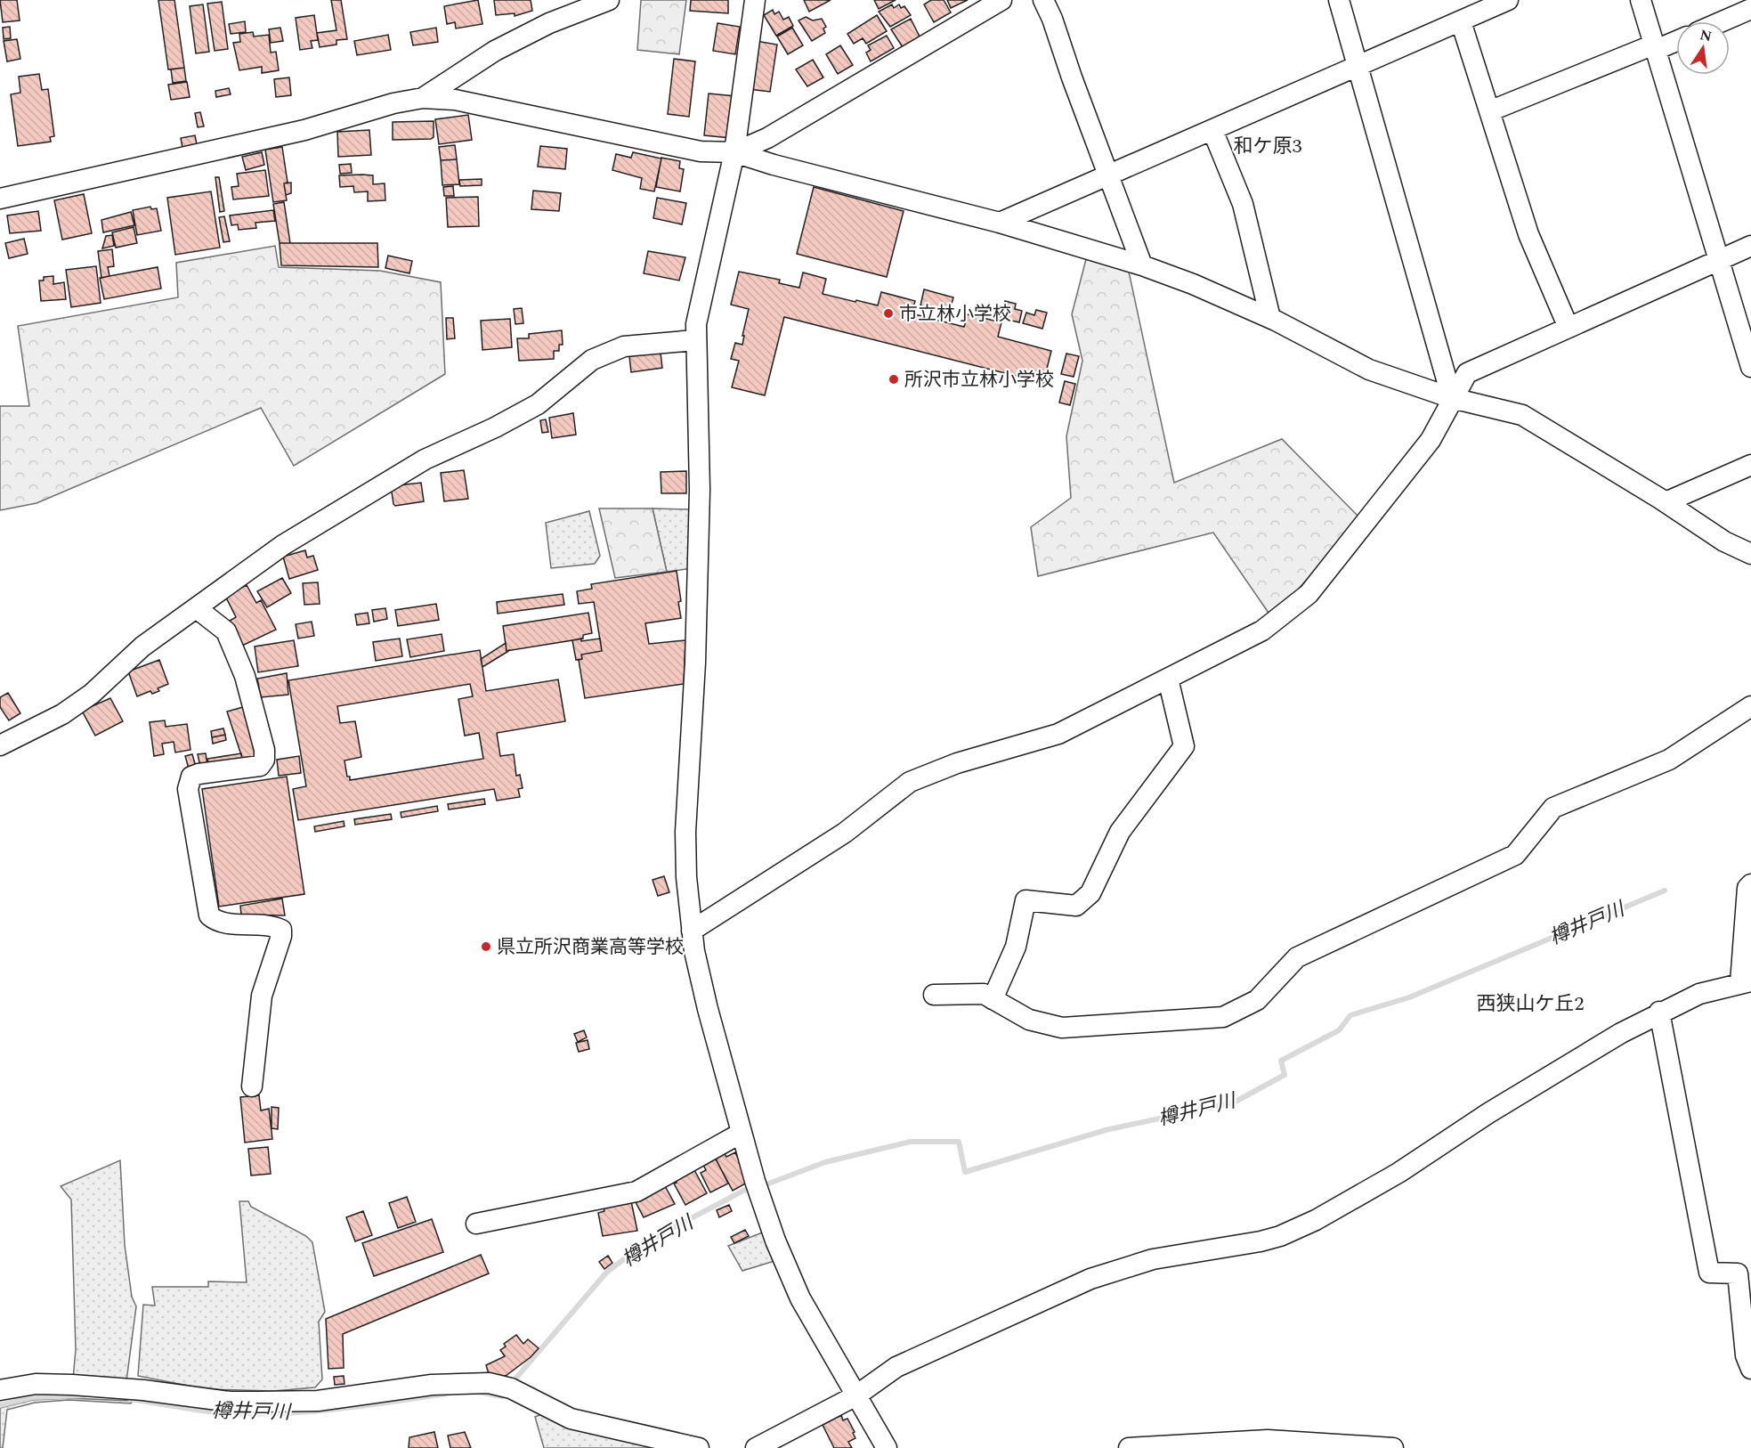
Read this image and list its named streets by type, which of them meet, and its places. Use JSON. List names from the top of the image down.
{
  "districts": ["和ケ原3", "西狭山ケ丘2"],
  "water": ["樽井戸川"],
  "places": ["市立林小学校", "所沢市立林小学校", "県立所沢商業高等学校"],
  "north": "top"
}
